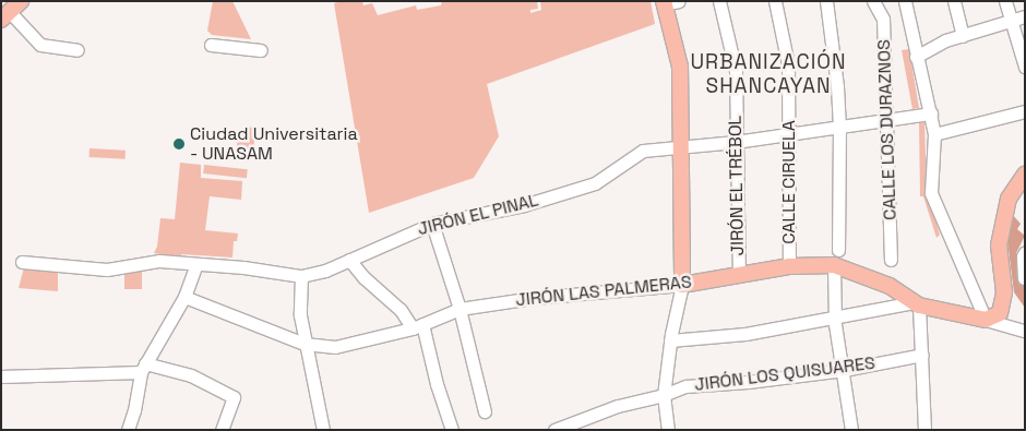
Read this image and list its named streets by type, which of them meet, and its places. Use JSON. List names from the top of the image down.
{
  "streets": {
    "main road": ["JIRÓN LAS PALMERAS"],
    "street": [
      "CALLE LOS DURAZNOS",
      "CALLE CIRUELA",
      "JIRÓN EL TRÉBOL",
      "JIRÓN EL PINAL",
      "JIRÓN LOS QUISUARES"
    ]
  },
  "crossings": [
    ["CALLE LOS DURAZNOS", "JIRÓN EL PINAL"],
    ["CALLE CIRUELA", "JIRÓN EL PINAL"],
    ["CALLE CIRUELA", "JIRÓN LAS PALMERAS"],
    ["JIRÓN EL TRÉBOL", "JIRÓN EL PINAL"],
    ["JIRÓN EL TRÉBOL", "JIRÓN LAS PALMERAS"]
  ],
  "districts": ["URBANIZACIÓN SHANCAYAN"],
  "places": ["Ciudad Universitaria - UNASAM"]
}
